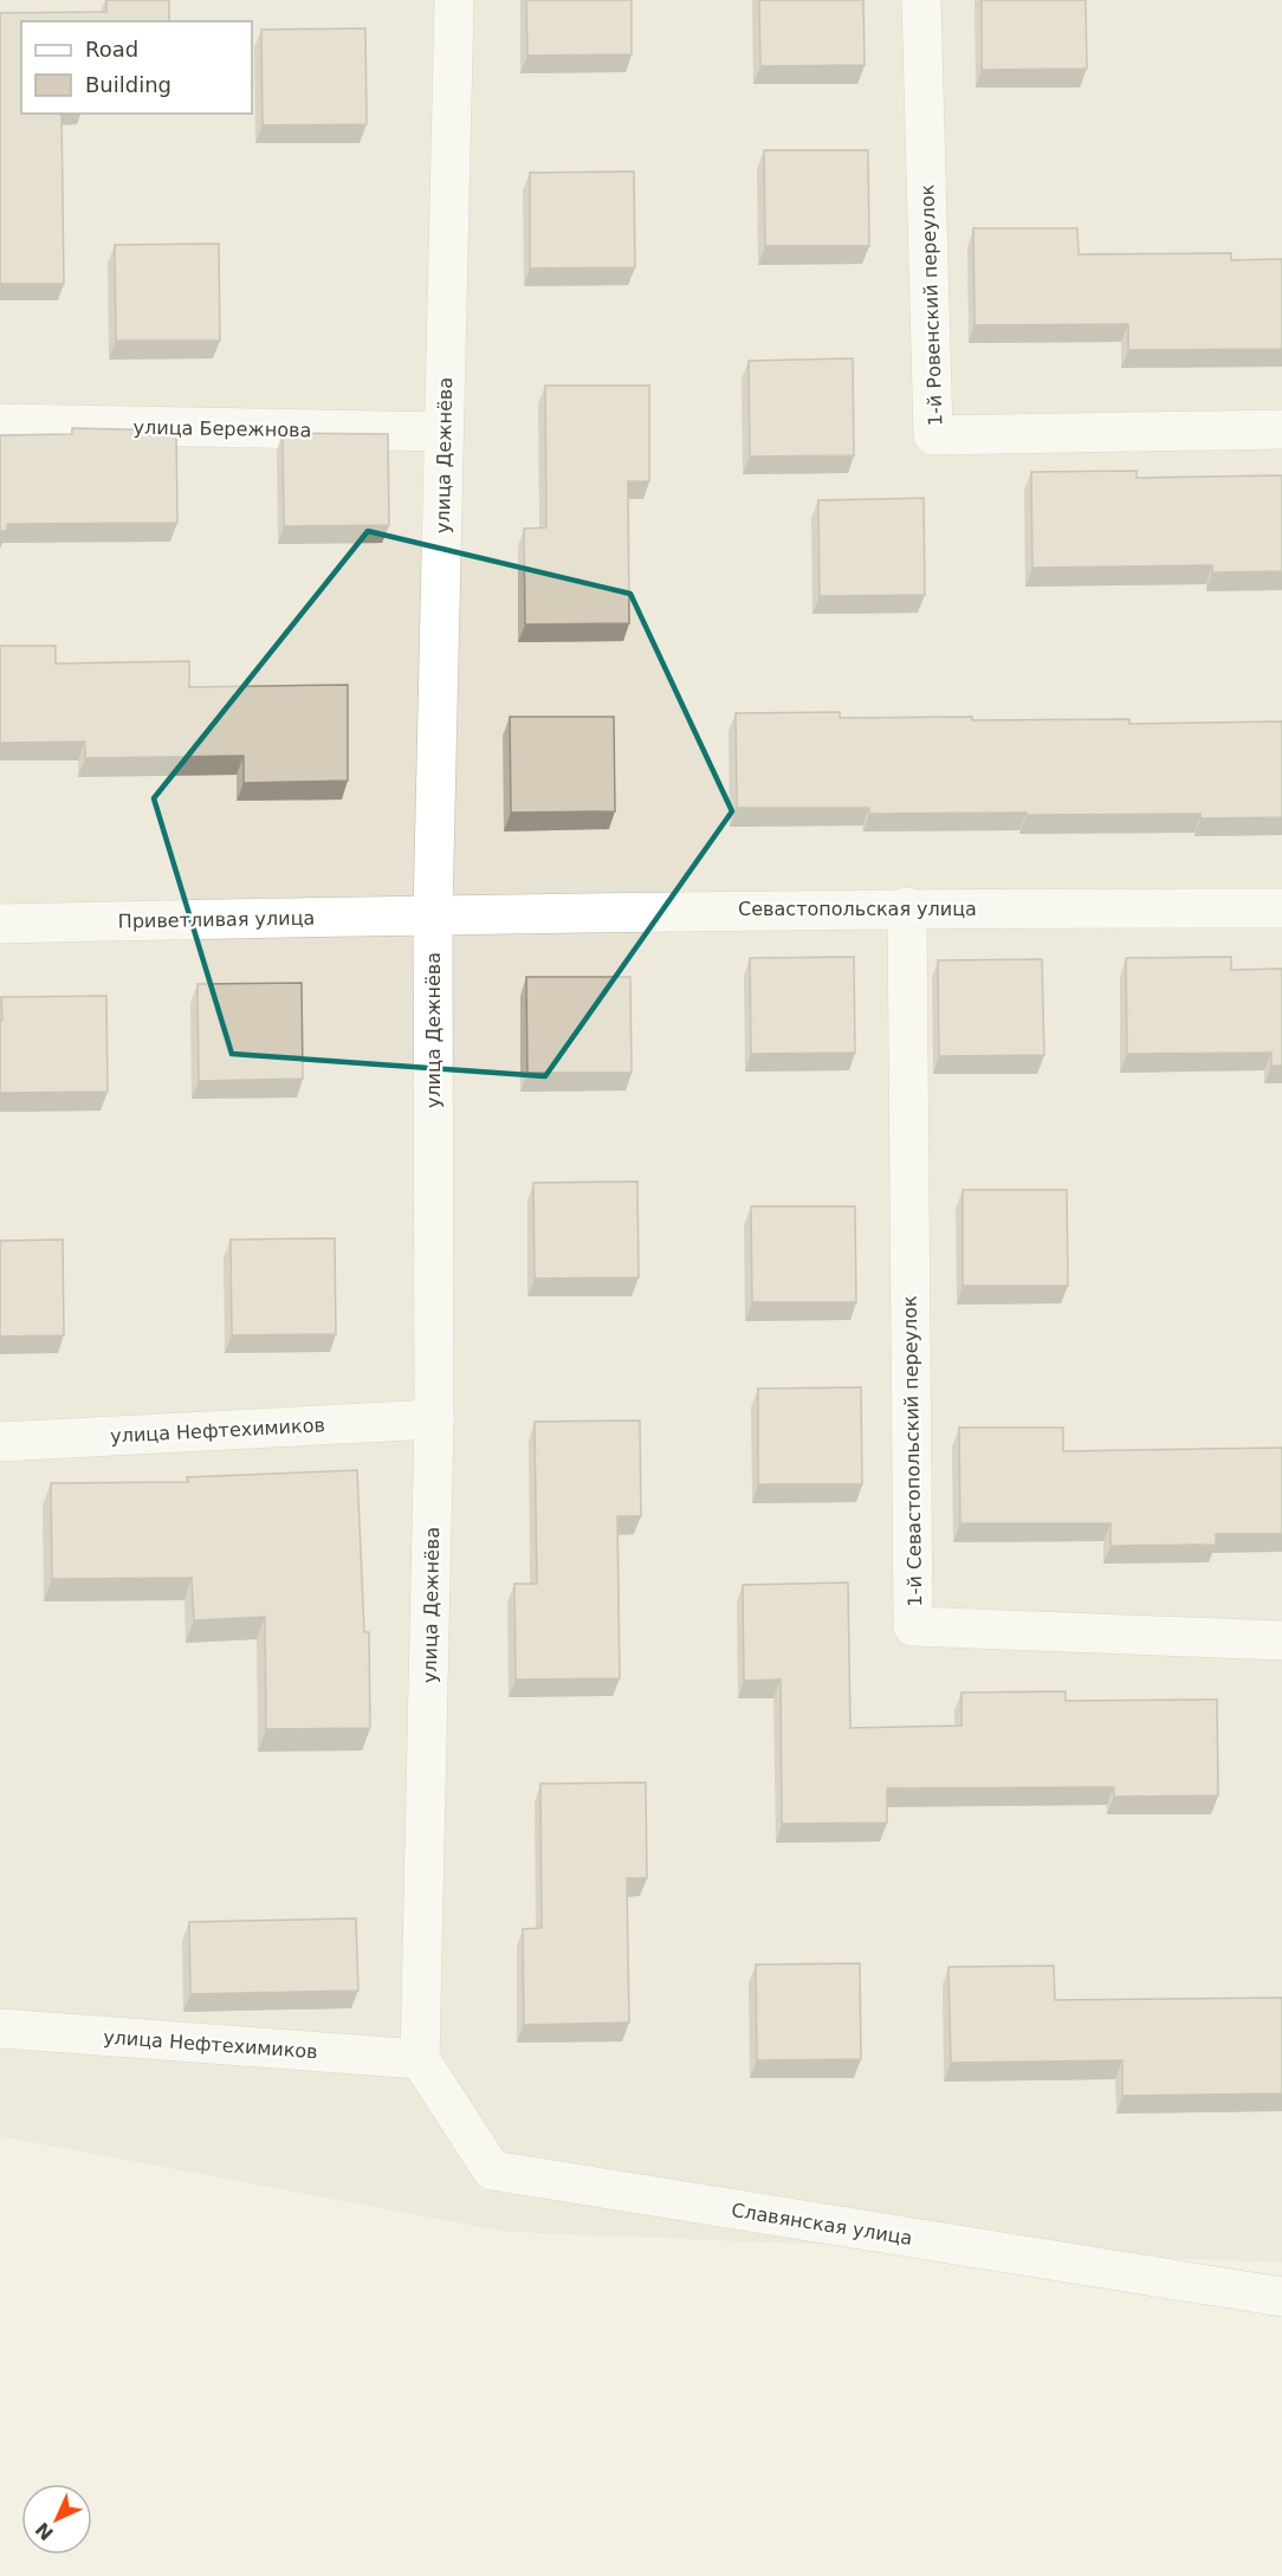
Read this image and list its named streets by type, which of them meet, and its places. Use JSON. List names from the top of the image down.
{
  "streets": {
    "street": [
      "1-й Ровенский переулок",
      "улица Бережнова",
      "улица Дежнёва",
      "Севастопольская улица",
      "Приветливая улица",
      "улица Нефтехимиков",
      "1-й Севастопольский переулок",
      "Славянская улица"
    ]
  },
  "crossings": [
    ["улица Бережнова", "улица Дежнёва"],
    ["улица Дежнёва", "Севастопольская улица"],
    ["улица Дежнёва", "Приветливая улица"],
    ["улица Дежнёва", "улица Нефтехимиков"],
    ["улица Дежнёва", "Славянская улица"],
    ["Севастопольская улица", "Приветливая улица"],
    ["Севастопольская улица", "1-й Севастопольский переулок"],
    ["улица Нефтехимиков", "Славянская улица"]
  ],
  "legend": ["Road", "Building"],
  "north": "bottom left"
}
